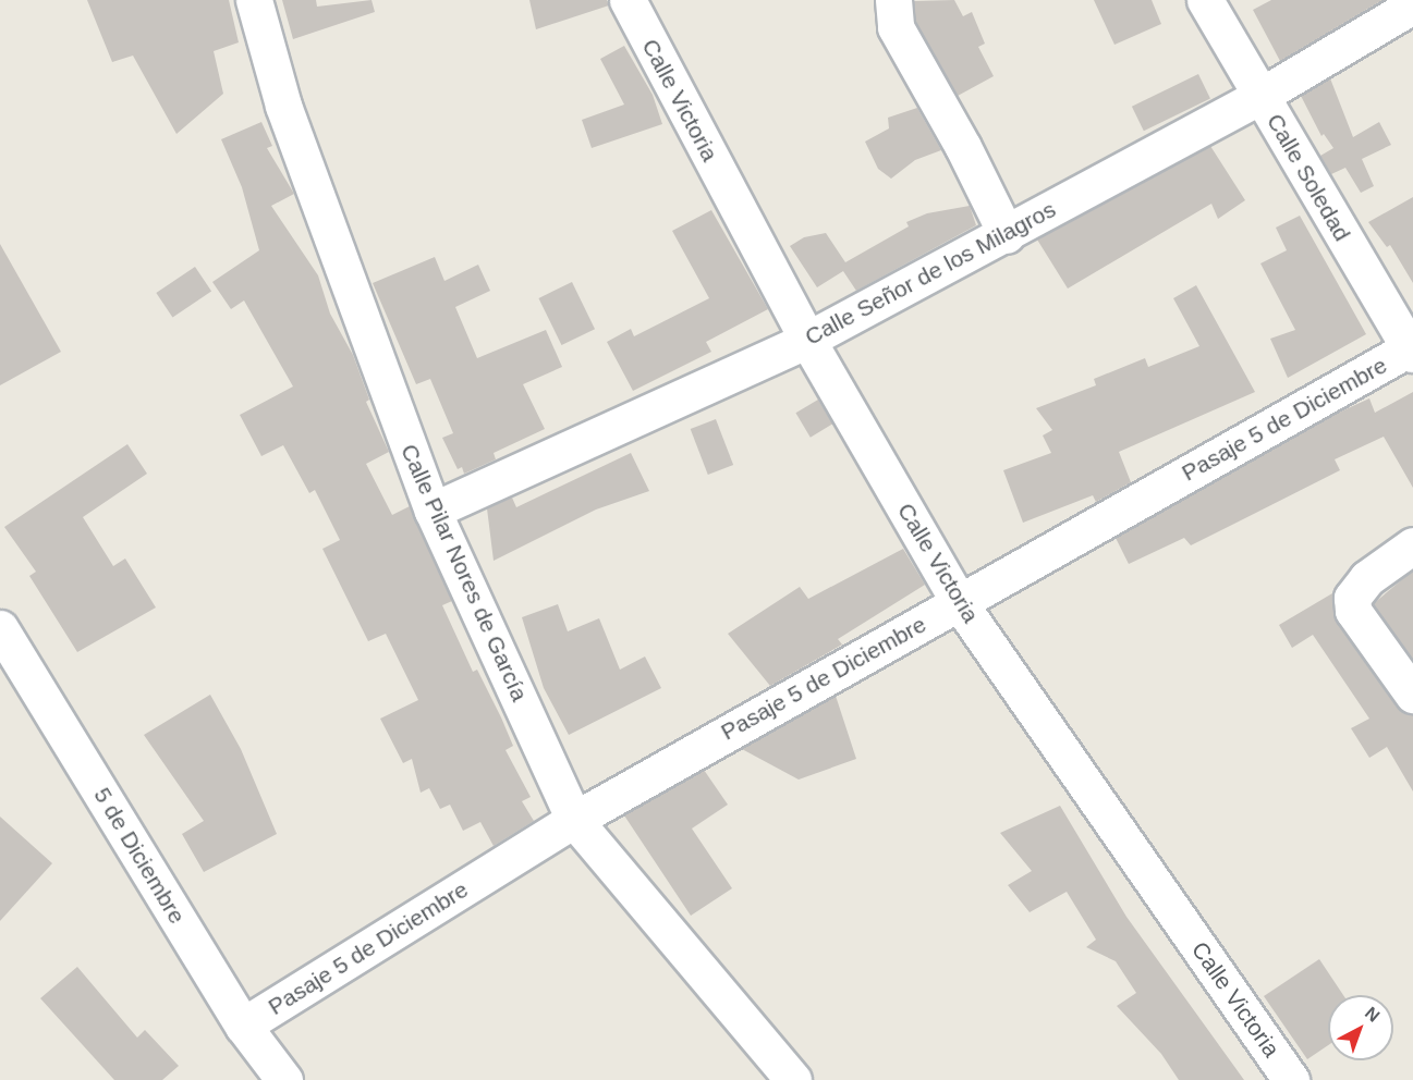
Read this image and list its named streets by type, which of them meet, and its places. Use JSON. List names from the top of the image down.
{
  "streets": {
    "street": [
      "Calle Victoria",
      "Calle Soledad",
      "Calle Señor de los Milagros",
      "Pasaje 5 de Diciembre",
      "Calle Pilar Nores de García",
      "5 de Diciembre"
    ]
  },
  "crossings": [
    ["Calle Victoria", "Calle Señor de los Milagros"],
    ["Calle Victoria", "Pasaje 5 de Diciembre"],
    ["Calle Soledad", "Calle Señor de los Milagros"],
    ["Calle Soledad", "Pasaje 5 de Diciembre"],
    ["Calle Señor de los Milagros", "Calle Pilar Nores de García"],
    ["Pasaje 5 de Diciembre", "Calle Pilar Nores de García"],
    ["Pasaje 5 de Diciembre", "5 de Diciembre"]
  ],
  "north": "top right"
}
